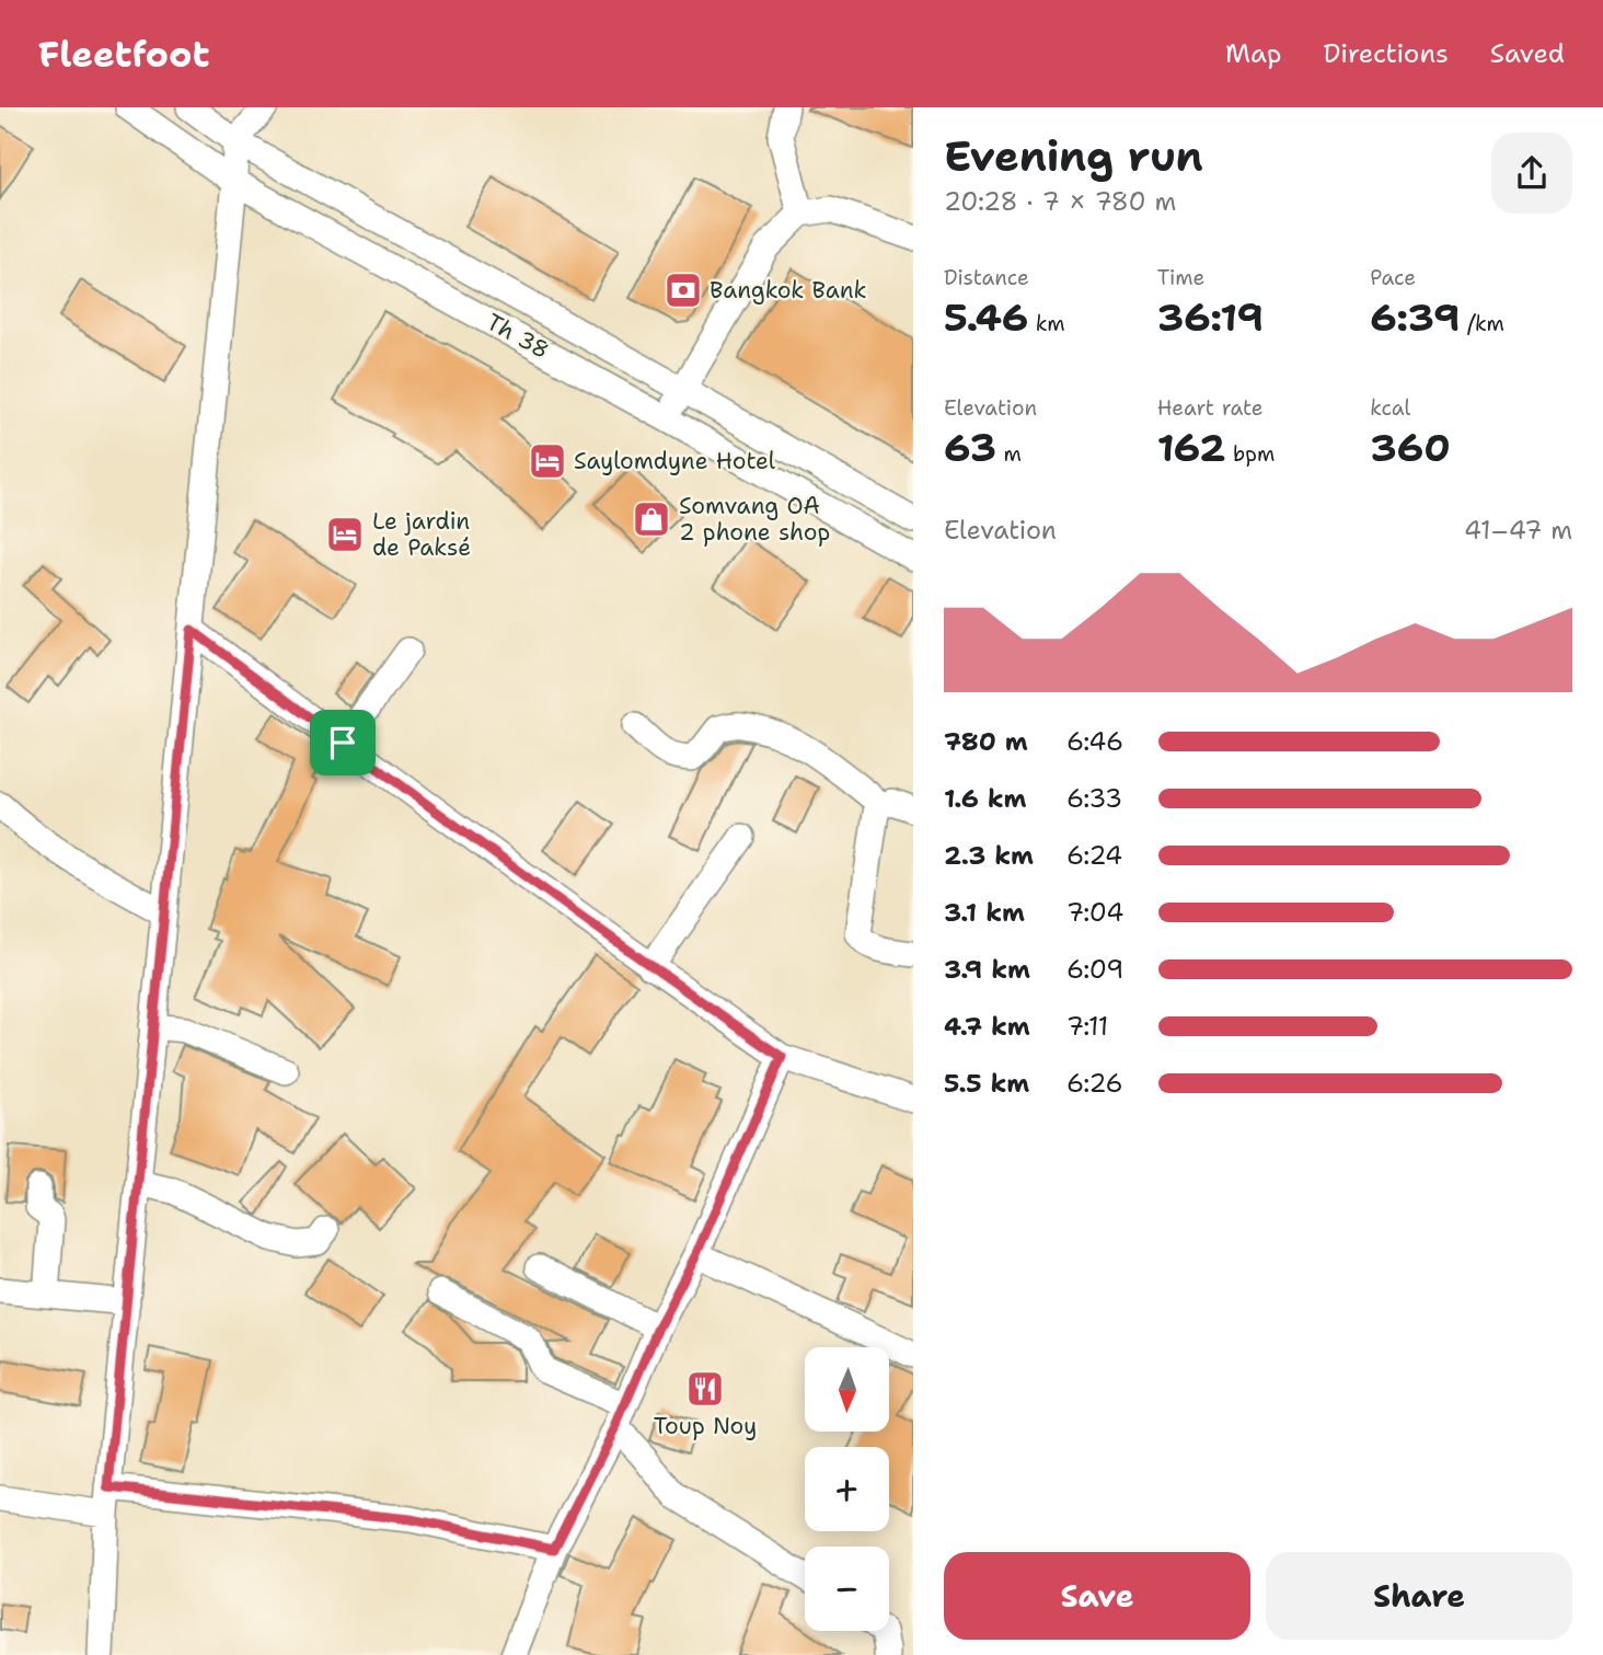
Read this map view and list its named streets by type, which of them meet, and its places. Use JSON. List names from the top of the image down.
{
  "streets": {
    "street": ["Th 38"]
  },
  "places": {
    "bank": ["Bangkok Bank"],
    "hotel": ["Saylomdyne Hotel", "Le jardin de Paksé"],
    "shop": ["Somvang OA 2 phone shop"],
    "restaurant": ["Toup Noy"]
  },
  "north": "bottom",
  "page": {
    "header": "Fleetfoot",
    "nav": ["Map", "Directions", "Saved"],
    "heading": ["Evening run", "20:28 · 7 × 780 m"],
    "stats": [
      ["Distance", "5.46 km"],
      ["Time", "36:19"],
      ["Pace", "6:39 /km"],
      ["Elevation", "63 m"],
      ["Heart rate", "162 bpm"],
      ["kcal", "360"]
    ],
    "chart": ["Elevation", "41–47 m"],
    "list": [
      {
        "name": "780 m",
        "note": "6:46"
      },
      {
        "name": "1.6 km",
        "note": "6:33"
      },
      {
        "name": "2.3 km",
        "note": "6:24"
      },
      {
        "name": "3.1 km",
        "note": "7:04"
      },
      {
        "name": "3.9 km",
        "note": "6:09"
      },
      {
        "name": "4.7 km",
        "note": "7:11"
      },
      {
        "name": "5.5 km",
        "note": "6:26"
      }
    ],
    "map_buttons": ["+", "−"],
    "buttons": ["Save", "Share"]
  }
}
